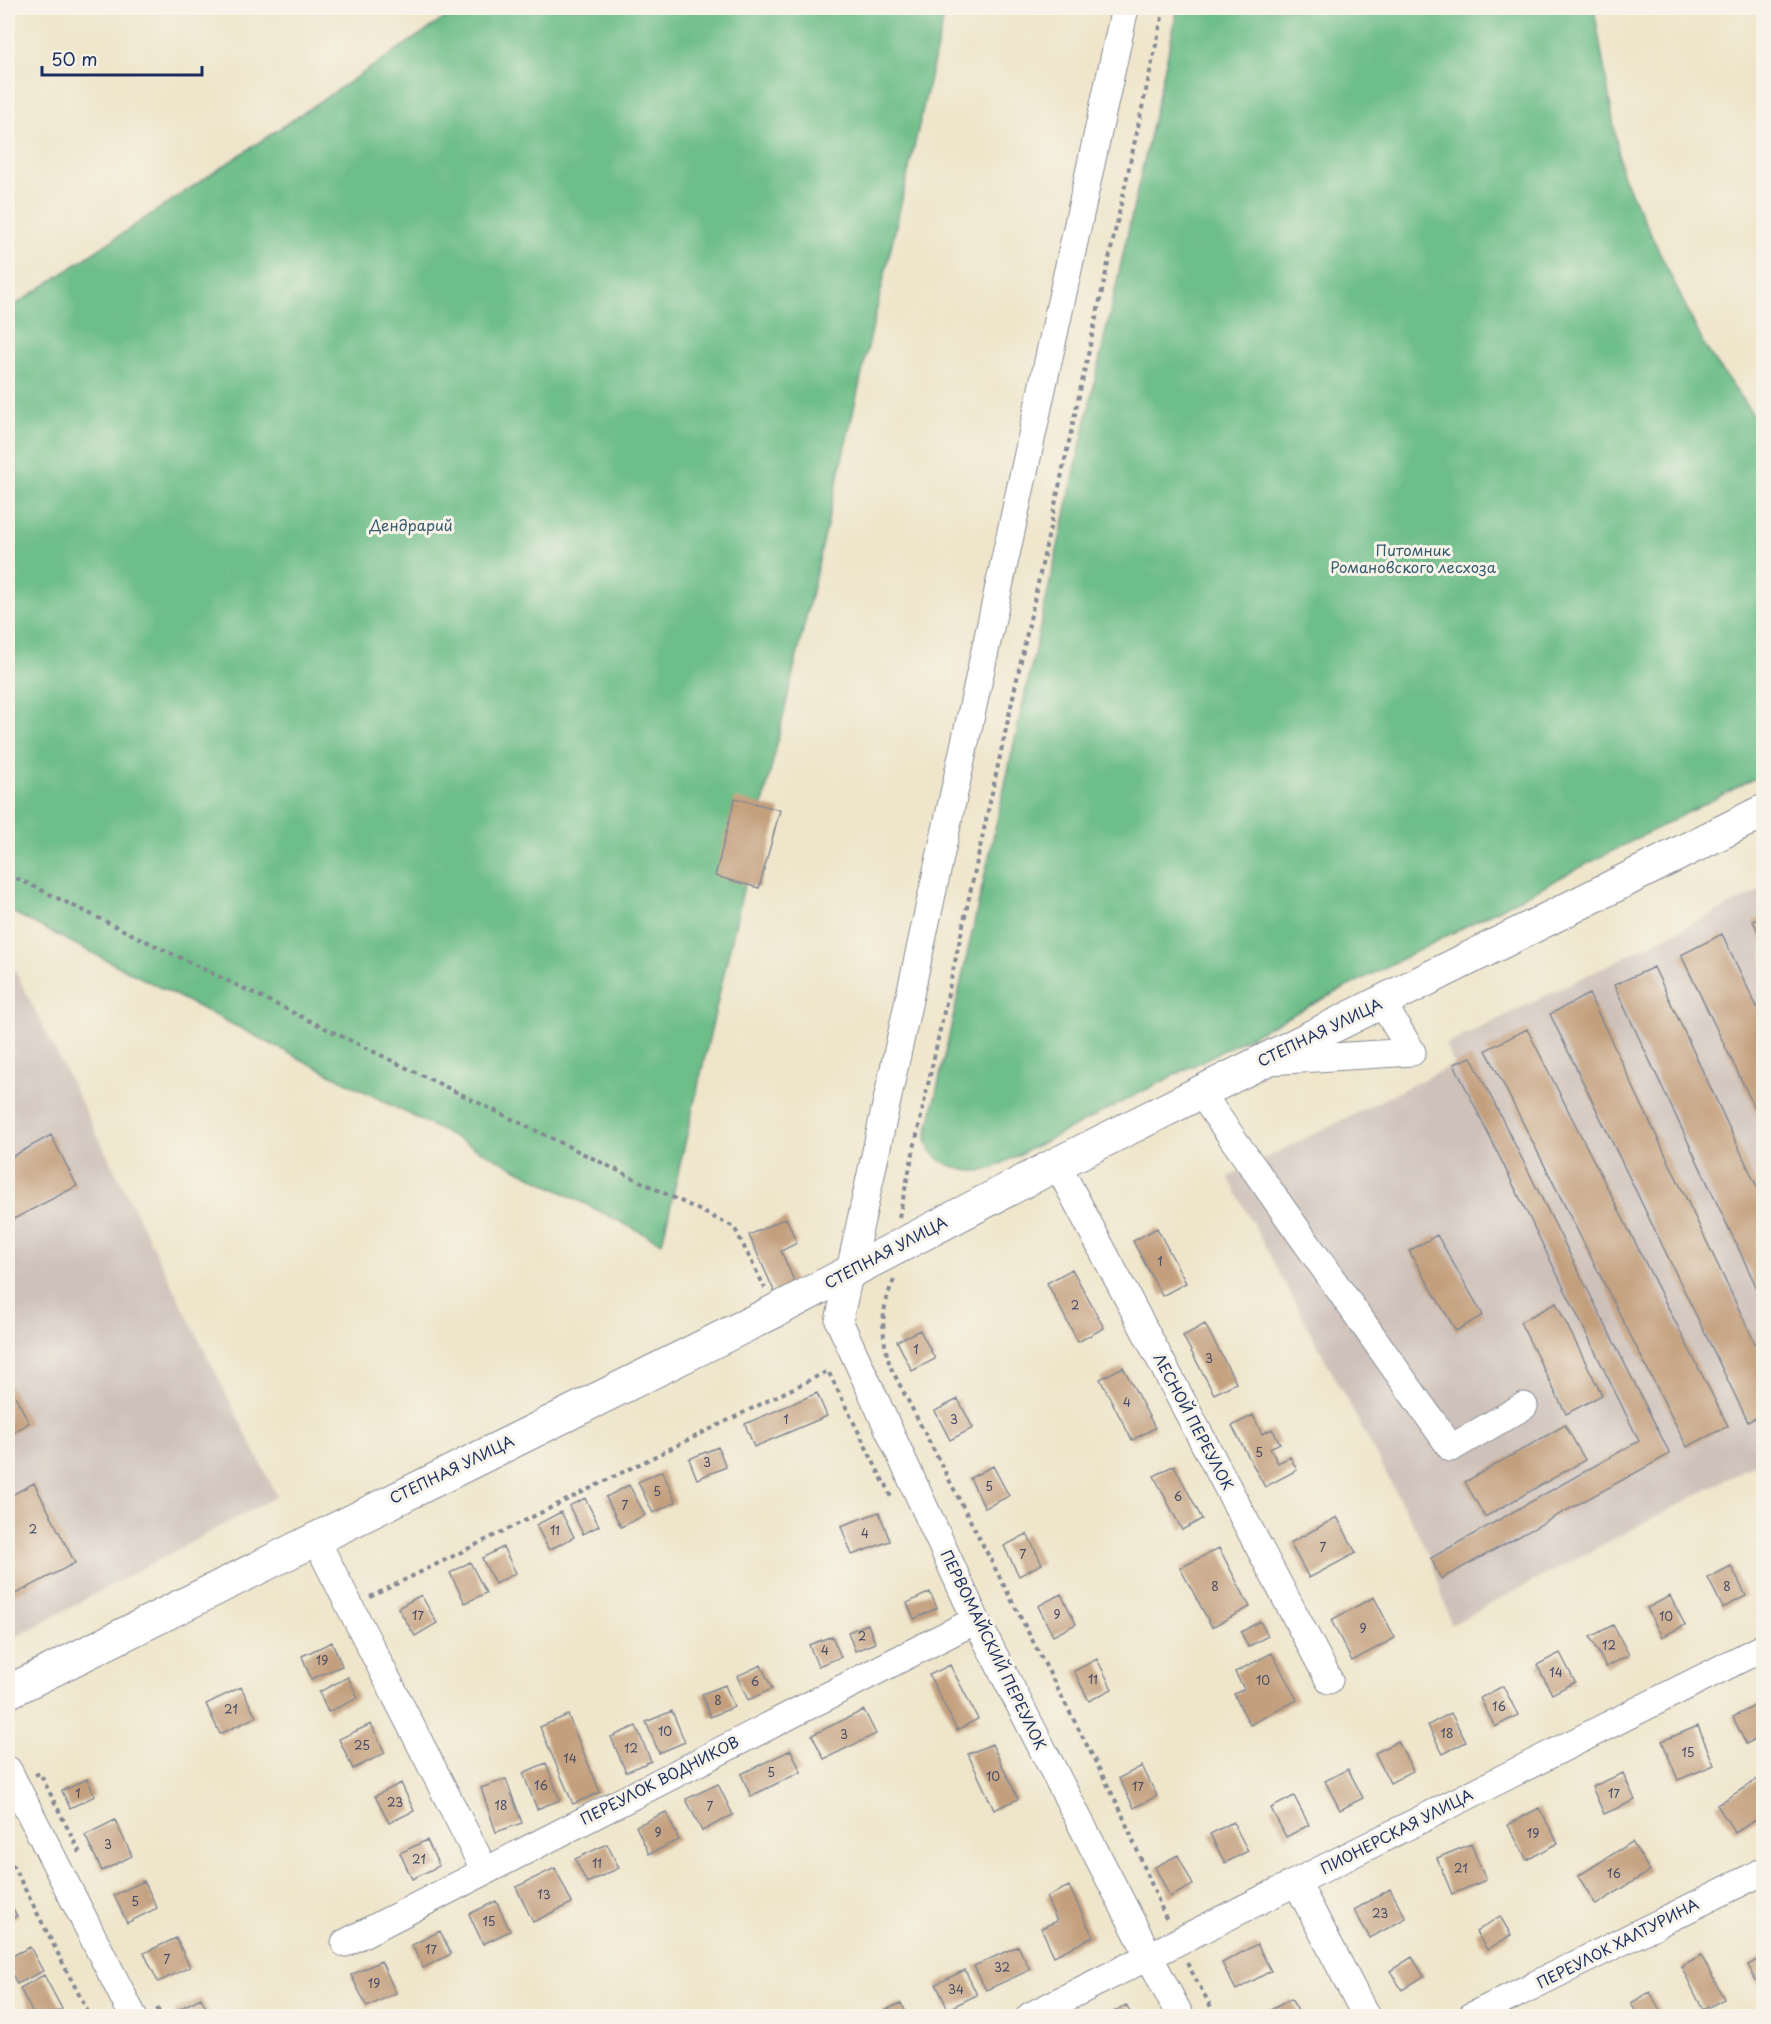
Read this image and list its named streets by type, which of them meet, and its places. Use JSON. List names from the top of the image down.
{
  "streets": {
    "main road": ["СТЕПНАЯ УЛИЦА"],
    "street": [
      "ЛЕСНОЙ ПЕРЕУЛОК",
      "ПЕРВОМАЙСКИЙ ПЕРЕУЛОК",
      "ПЕРЕУЛОК ВОДНИКОВ",
      "ПИОНЕРСКАЯ УЛИЦА",
      "ПЕРЕУЛОК ХАЛТУРИНА"
    ]
  },
  "crossings": [
    ["СТЕПНАЯ УЛИЦА", "ЛЕСНОЙ ПЕРЕУЛОК"],
    ["СТЕПНАЯ УЛИЦА", "ПЕРВОМАЙСКИЙ ПЕРЕУЛОК"],
    ["ПЕРВОМАЙСКИЙ ПЕРЕУЛОК", "ПЕРЕУЛОК ВОДНИКОВ"],
    ["ПЕРВОМАЙСКИЙ ПЕРЕУЛОК", "ПИОНЕРСКАЯ УЛИЦА"]
  ],
  "parks": ["Дендрарий", "Питомник Романовского лесхоза"],
  "house_numbers": [
    "1",
    "2",
    "1",
    "3",
    "4",
    "1",
    "3",
    "5",
    "3",
    "5",
    "5",
    "6",
    "7",
    "2",
    "11",
    "4",
    "7",
    "7",
    "8",
    "8",
    "9",
    "17",
    "10",
    "9",
    "2",
    "12",
    "4",
    "19",
    "14",
    "11",
    "10",
    "6",
    "8",
    "16",
    "21",
    "10",
    "18",
    "3",
    "25",
    "12",
    "15",
    "14",
    "5",
    "10",
    "16",
    "17",
    "1",
    "17",
    "23",
    "18",
    "7",
    "9",
    "19",
    "3",
    "21",
    "11",
    "21",
    "16",
    "13",
    "5",
    "23",
    "15",
    "17",
    "7",
    "32",
    "19",
    "34"
  ],
  "scale_bar": "50 m"
}
